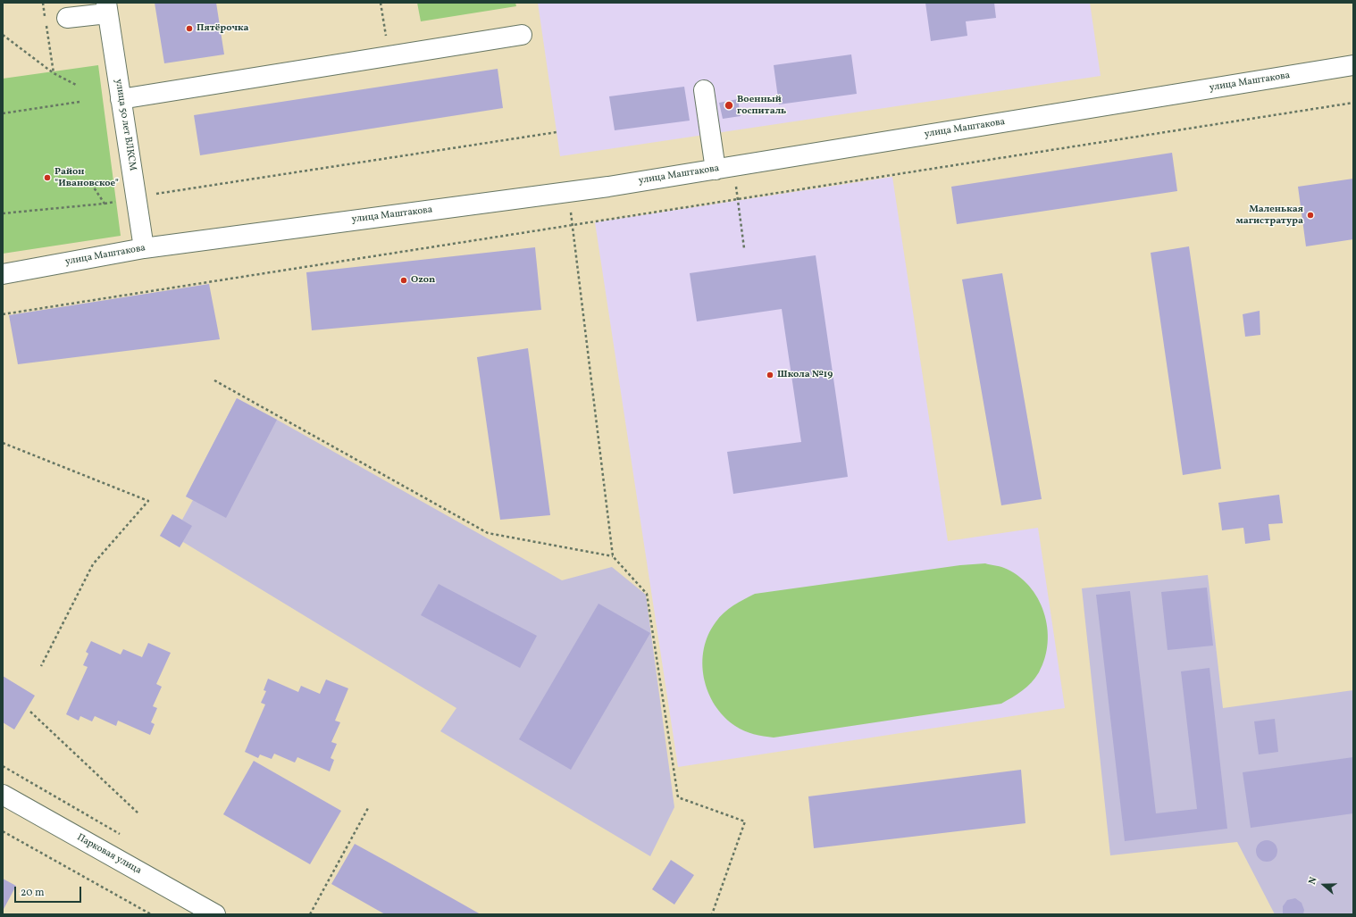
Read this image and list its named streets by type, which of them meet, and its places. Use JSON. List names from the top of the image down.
{
  "streets": {
    "street": ["улица Маштакова", "улица 50 лет ВЛКСМ", "Парковая улица"]
  },
  "crossings": [
    ["улица Маштакова", "улица 50 лет ВЛКСМ"]
  ],
  "places": [
    "Пятёрочка",
    "Военный госпиталь",
    "Район \"Ивановское\"",
    "Маленькая магистратура",
    "Ozon",
    "Школа №19"
  ],
  "scale_bar": "20 m",
  "north": "left"
}
